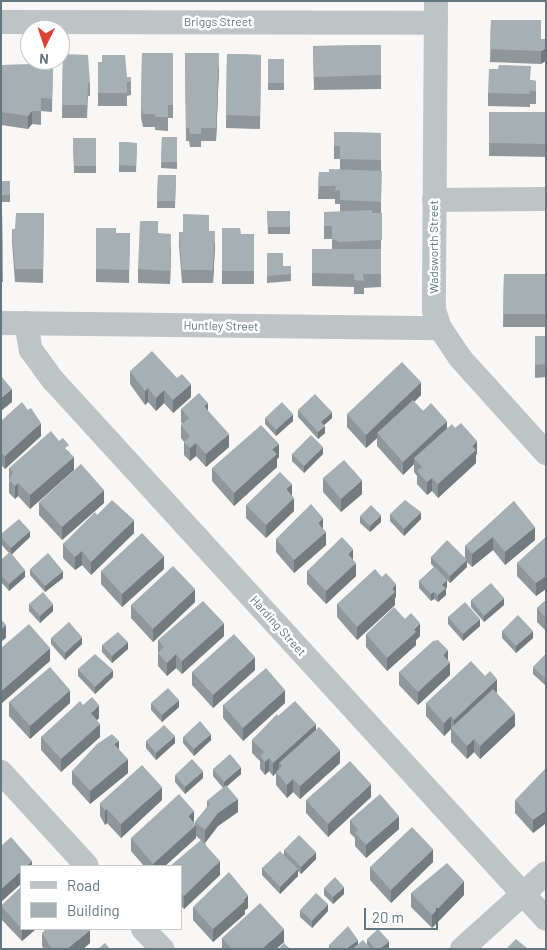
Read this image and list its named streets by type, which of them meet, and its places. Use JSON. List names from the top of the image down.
{
  "streets": {
    "street": [
      "Briggs Street",
      "Wadsworth Street",
      "Huntley Street",
      "Harding Street"
    ]
  },
  "crossings": [
    ["Briggs Street", "Wadsworth Street"],
    ["Wadsworth Street", "Huntley Street"],
    ["Huntley Street", "Harding Street"]
  ],
  "legend": ["Road", "Building"],
  "scale_bar": "20 m",
  "north": "bottom"
}
